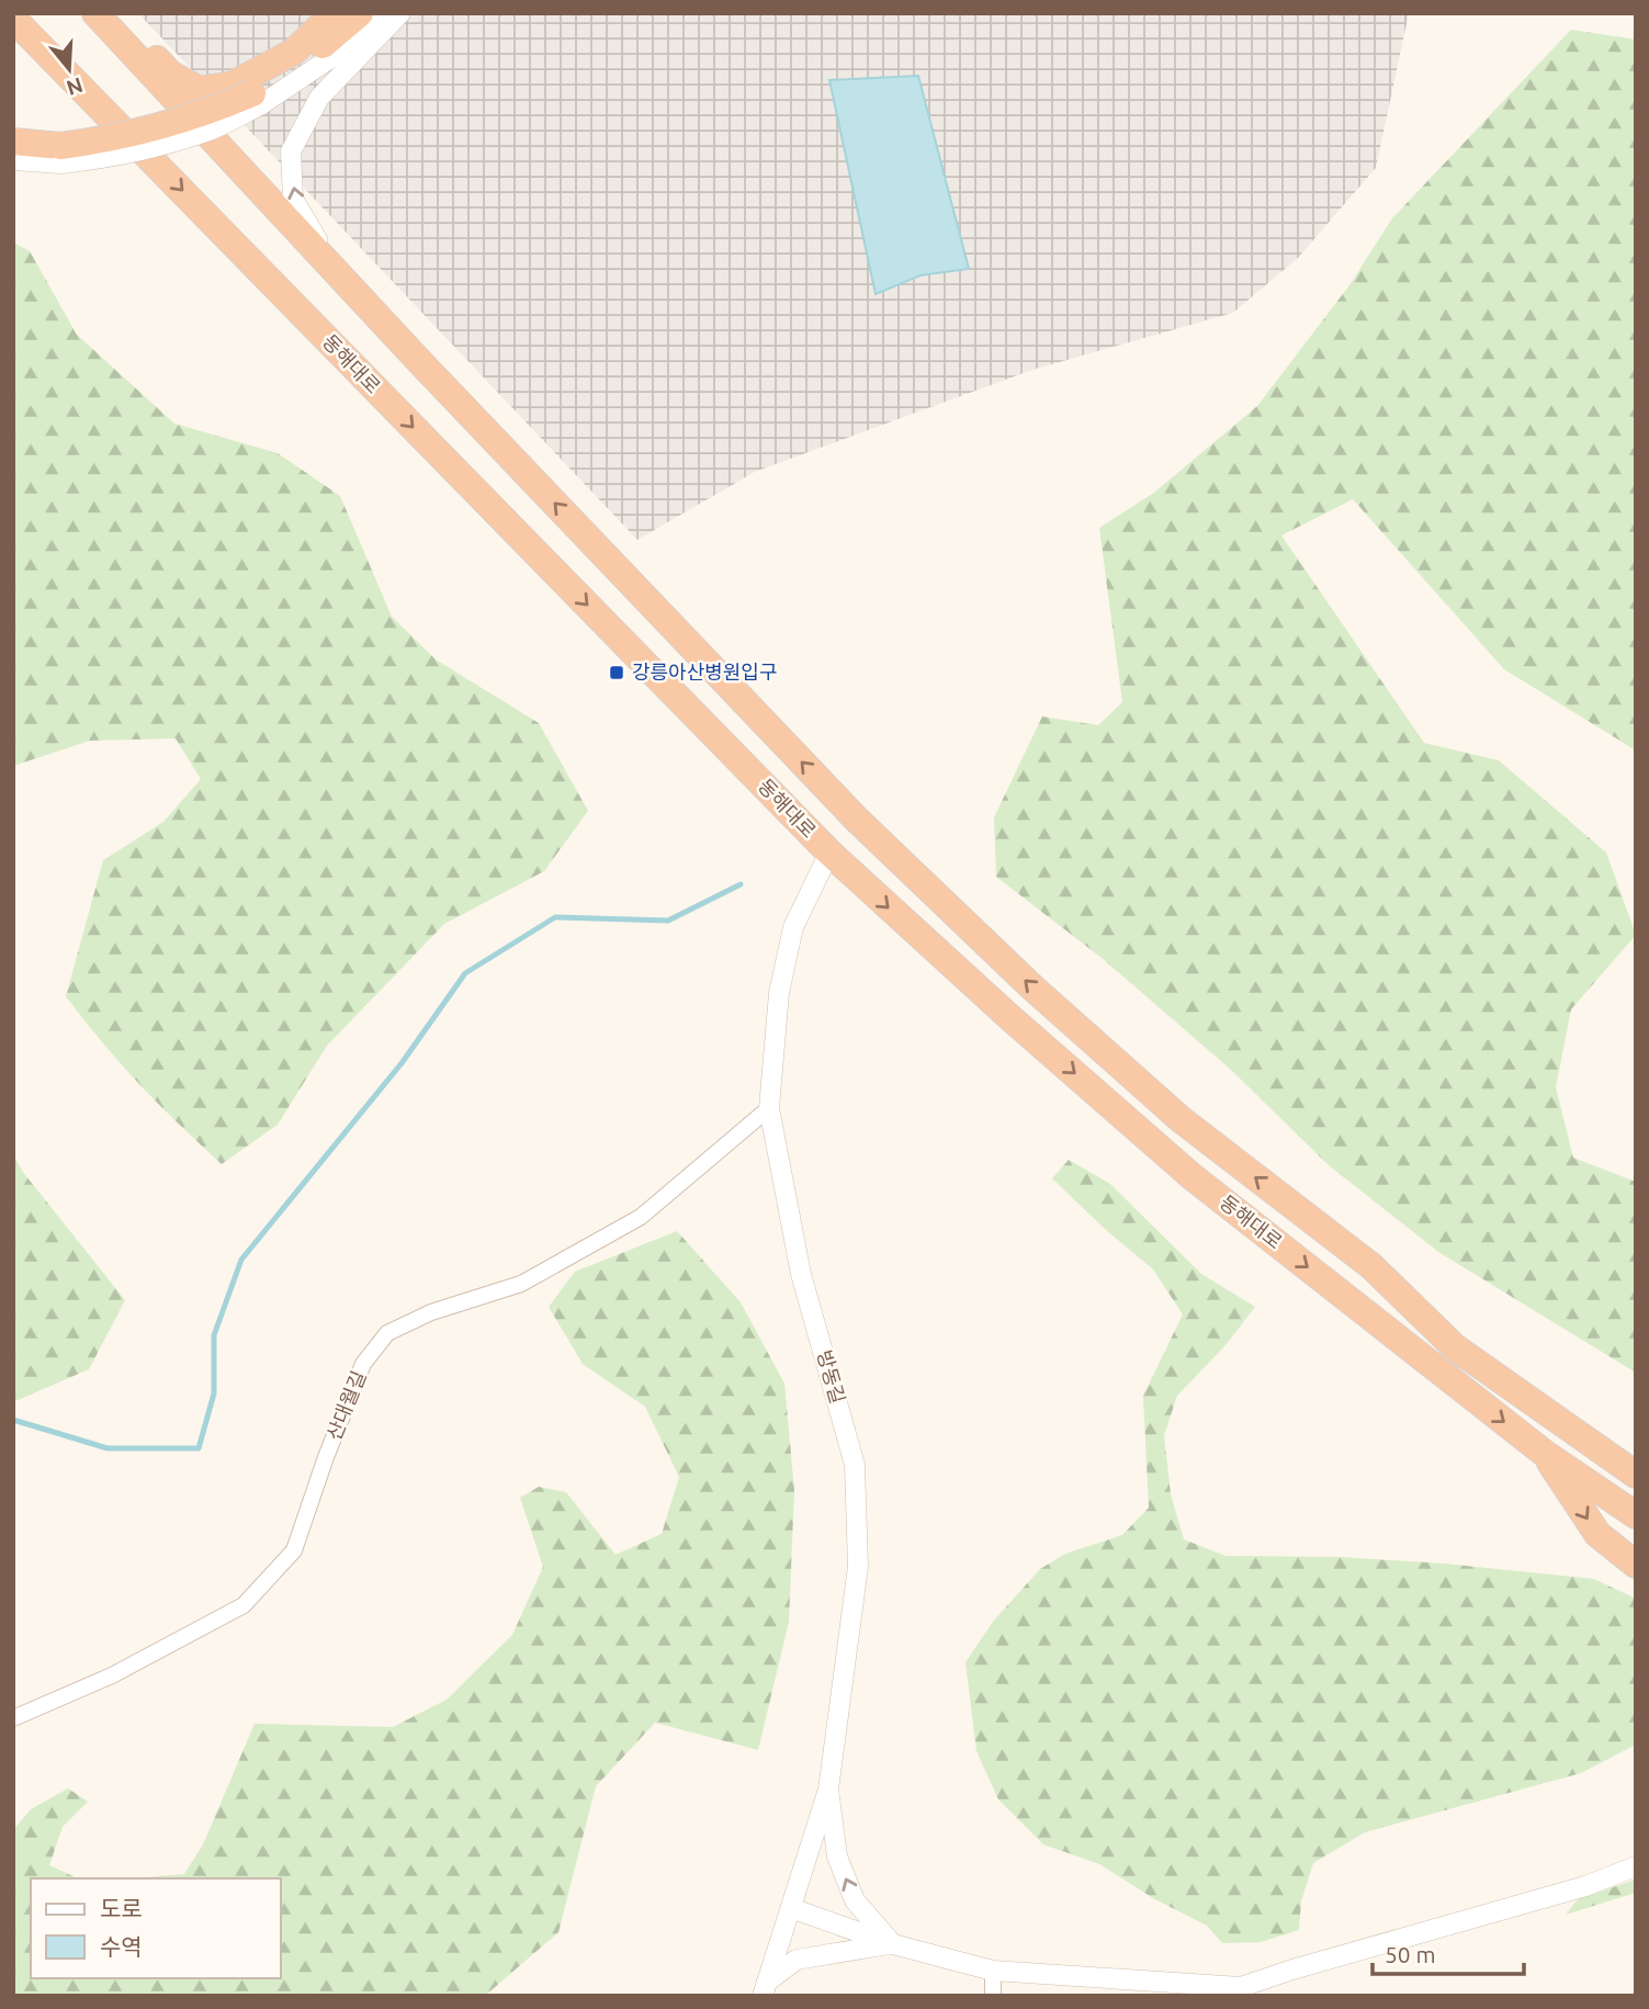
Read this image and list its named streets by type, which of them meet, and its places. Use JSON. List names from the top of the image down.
{
  "streets": {
    "highway": ["동해대로"],
    "street": ["방동길", "산대월길"]
  },
  "crossings": [
    ["동해대로", "방동길"],
    ["방동길", "산대월길"]
  ],
  "places": {
    "transit": ["강릉아산병원입구"]
  },
  "legend": ["도로", "수역"],
  "scale_bar": "50 m",
  "north": "bottom"
}
